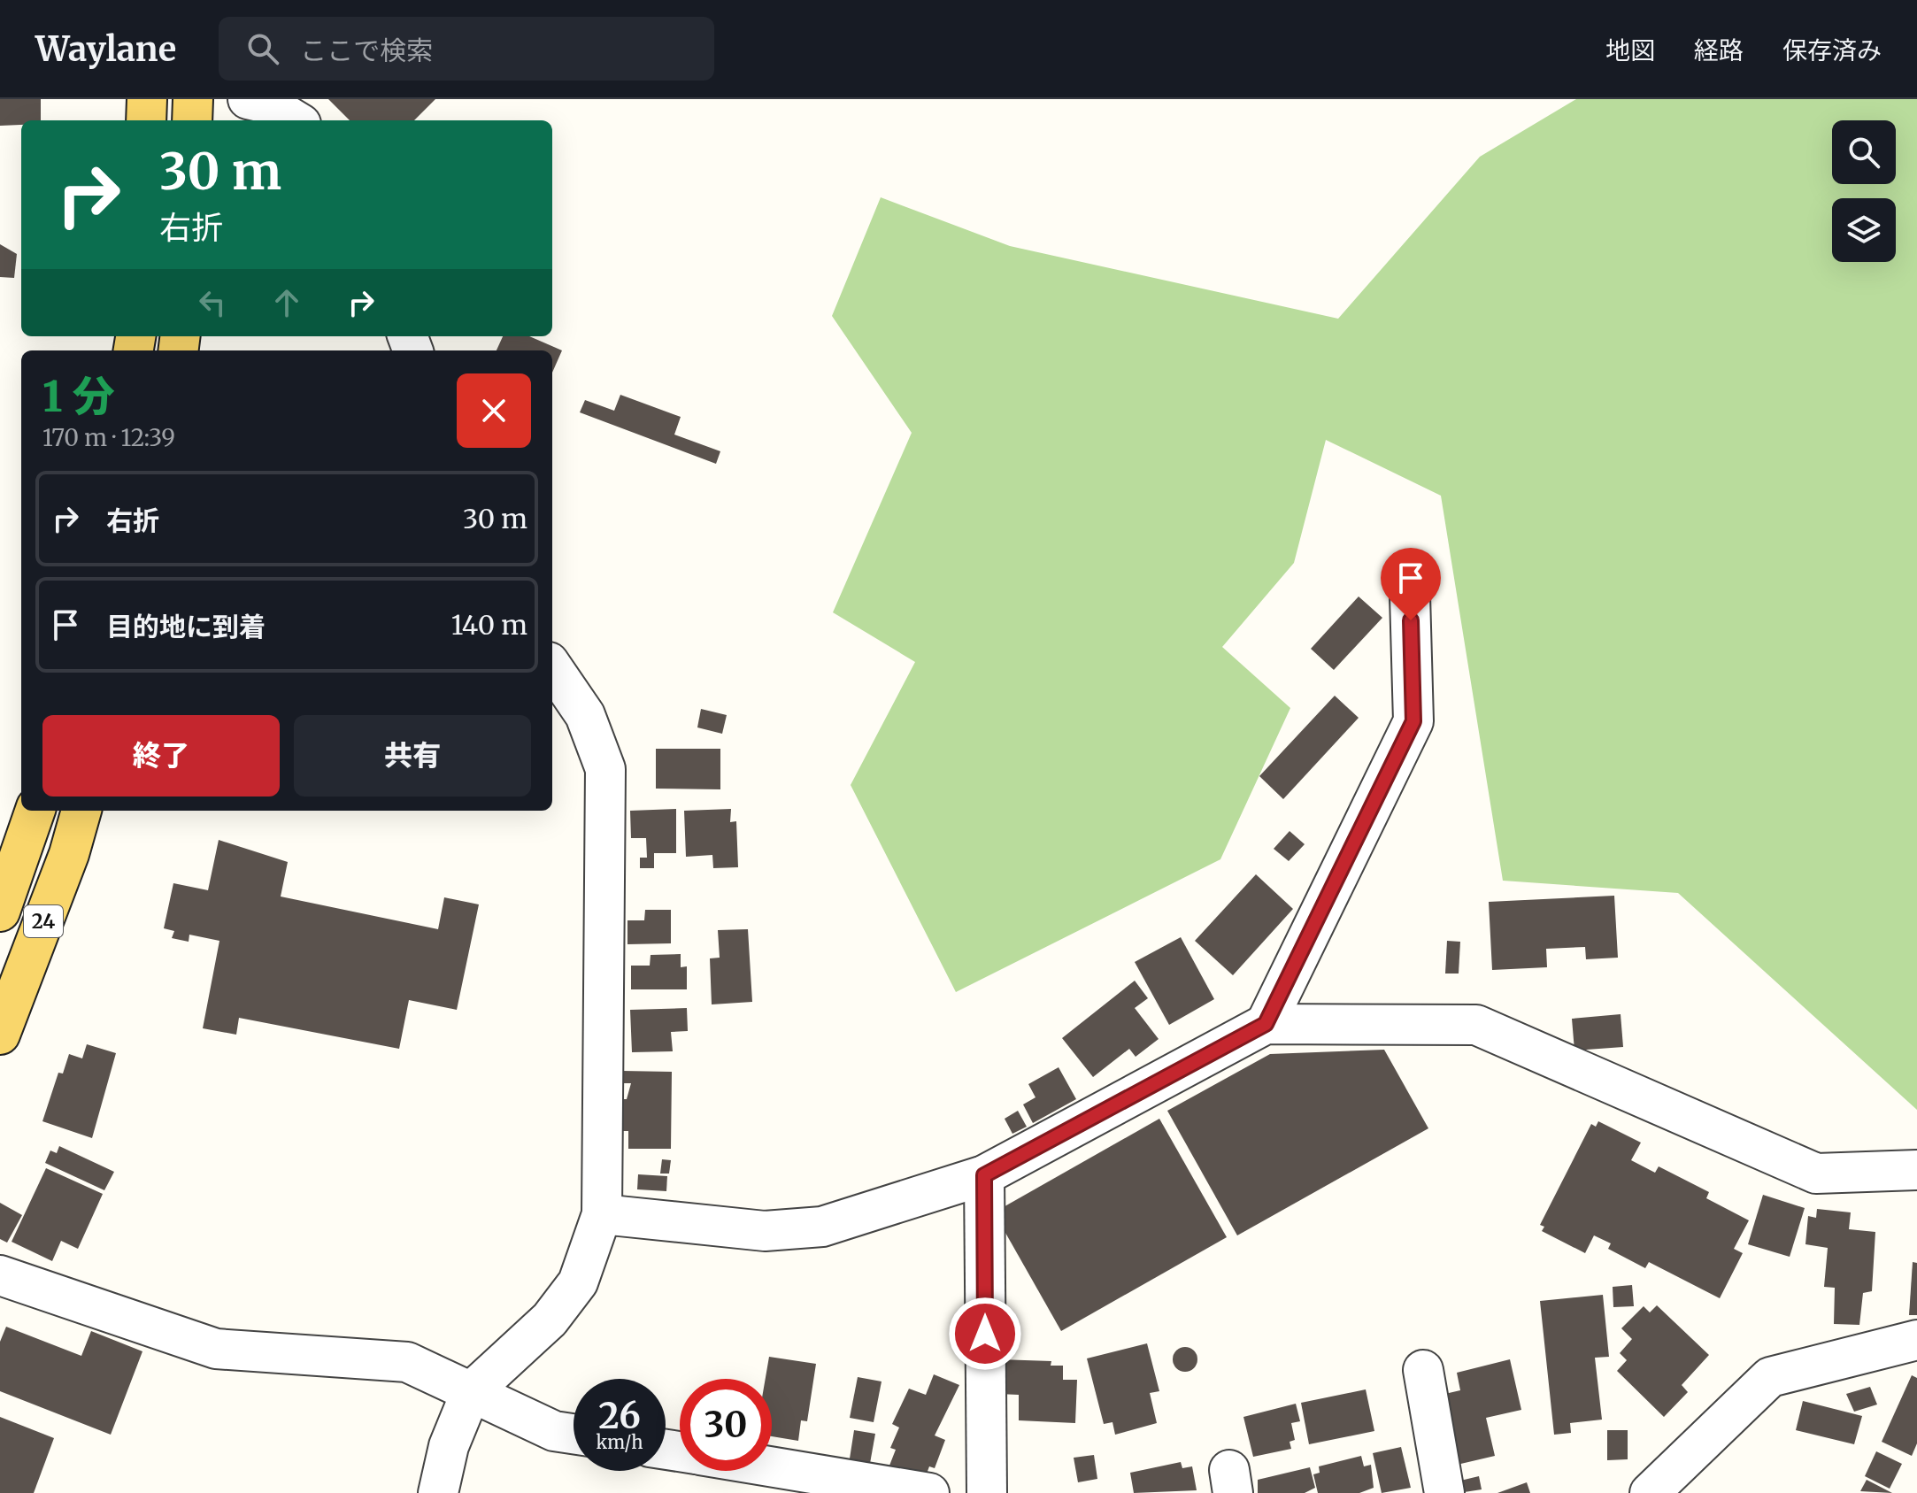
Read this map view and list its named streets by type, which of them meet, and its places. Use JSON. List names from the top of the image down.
{
  "streets": {
    "main road": ["24"]
  },
  "page": {
    "header": "Waylane",
    "search": "ここで検索",
    "nav": ["地図", "経路", "保存済み"],
    "turn": ["30 m", "右折"],
    "heading": ["1 分", "170 m · 12:39"],
    "list": [
      {
        "name": "右折",
        "value": "30 m"
      },
      {
        "name": "目的地に到着",
        "value": "140 m"
      }
    ],
    "buttons": ["終了", "共有"],
    "speed": "26 km/h",
    "limit": "30"
  }
}
